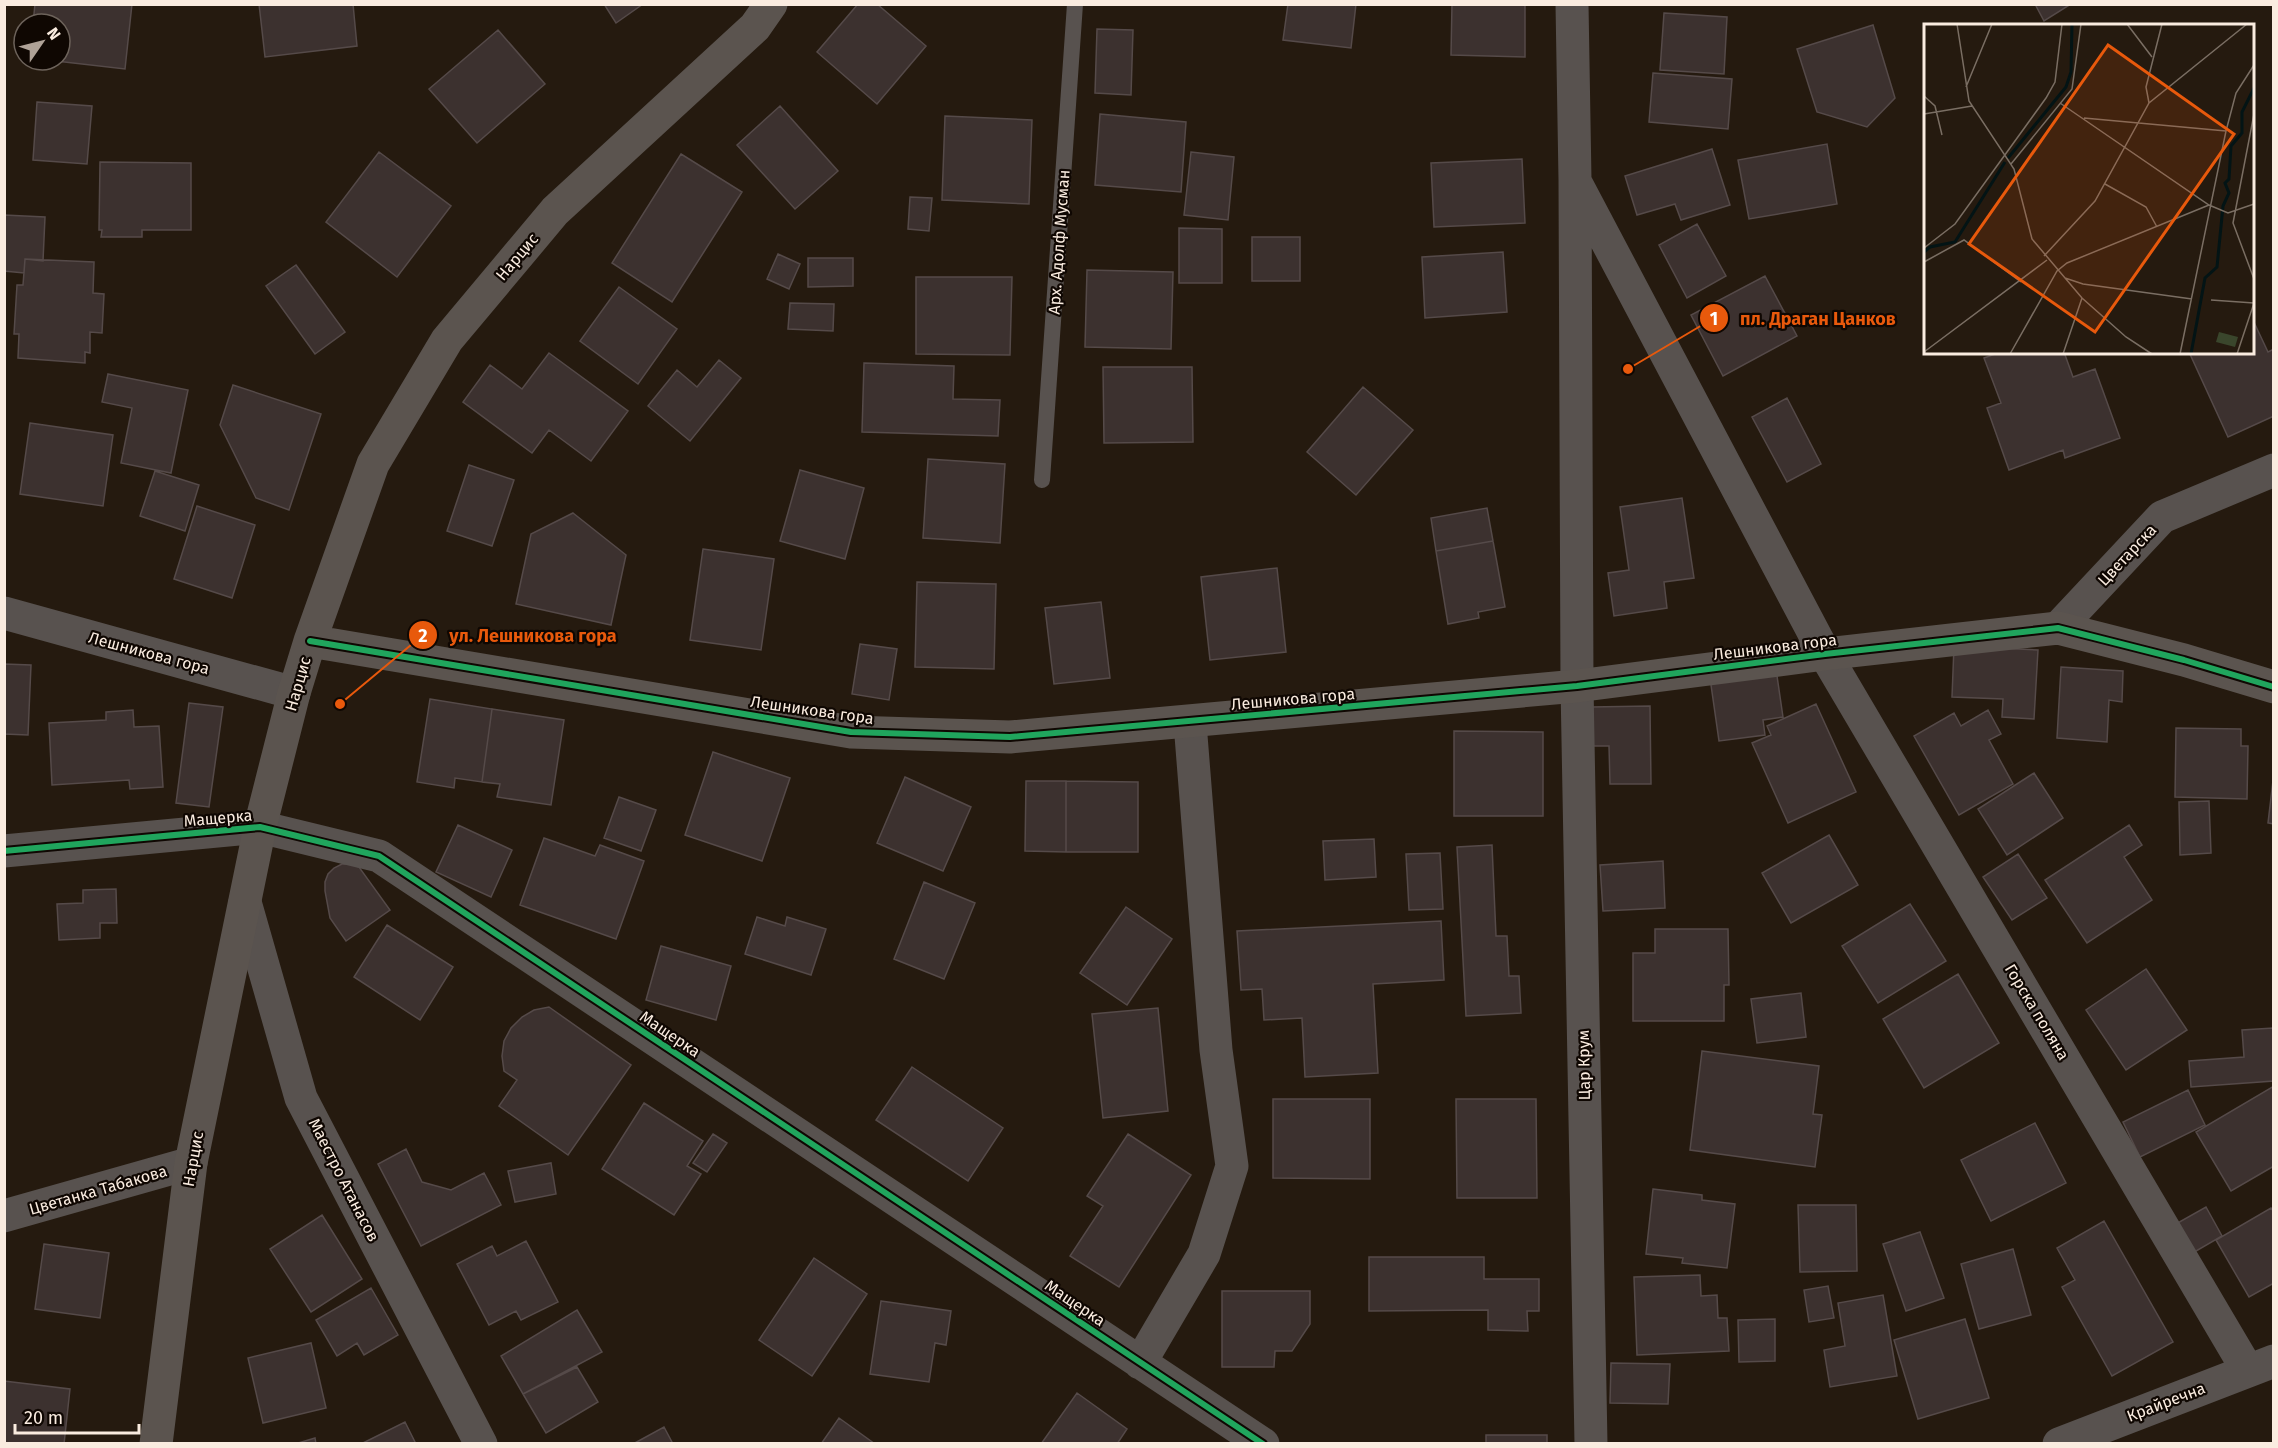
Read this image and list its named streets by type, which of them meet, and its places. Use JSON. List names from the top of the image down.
{
  "streets": {
    "street": [
      "Нарцис",
      "Цветарска",
      "Лешникова гора",
      "Мащерка",
      "Горска поляна",
      "Цар Крум",
      "Маестро Атанасов",
      "Цветанка Табакова",
      "Крайречна"
    ],
    "lane": ["Арх. Адолф Мусман"]
  },
  "crossings": [
    ["Нарцис", "Лешникова гора"],
    ["Нарцис", "Мащерка"],
    ["Нарцис", "Маестро Атанасов"],
    ["Нарцис", "Цветанка Табакова"],
    ["Цветарска", "Лешникова гора"],
    ["Лешникова гора", "Горска поляна"],
    ["Лешникова гора", "Цар Крум"],
    ["Горска поляна", "Цар Крум"],
    ["Горска поляна", "Крайречна"]
  ],
  "places": ["пл. Драган Цанков", "ул. Лешникова гора"],
  "scale_bar": "20 m",
  "north": "top right"
}
